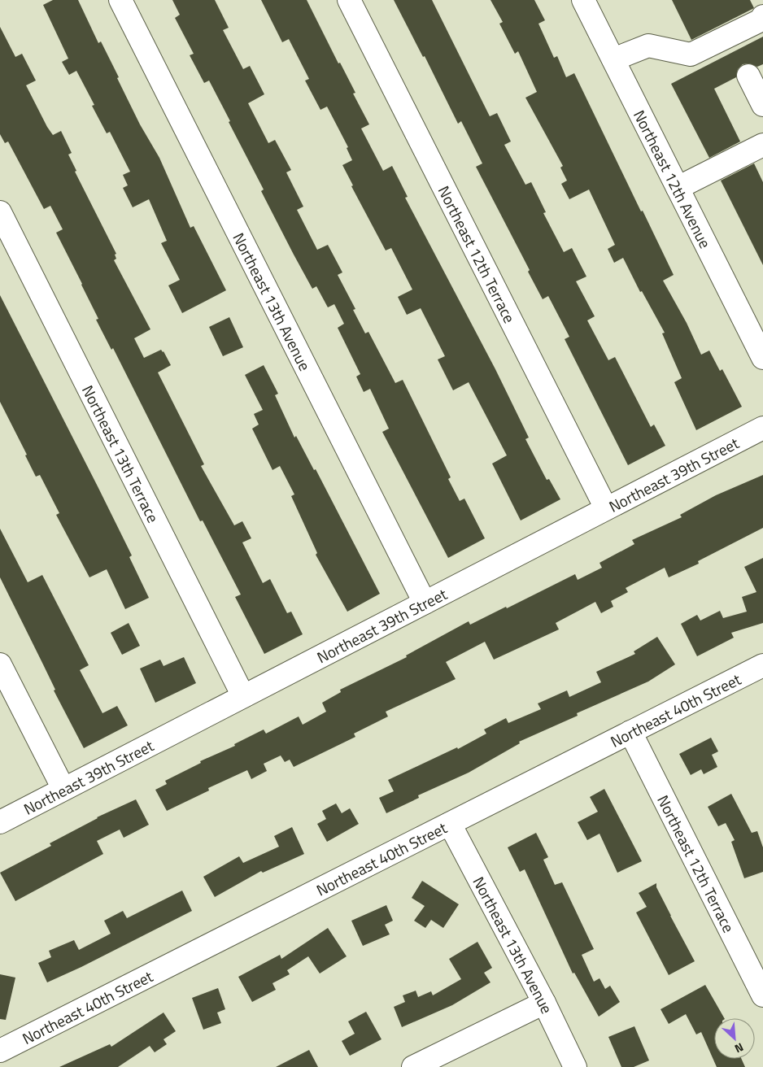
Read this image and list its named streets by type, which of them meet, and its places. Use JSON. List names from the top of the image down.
{
  "streets": {
    "street": [
      "Northeast 12th Avenue",
      "Northeast 12th Terrace",
      "Northeast 13th Avenue",
      "Northeast 13th Terrace",
      "Northeast 39th Street",
      "Northeast 40th Street"
    ]
  },
  "crossings": [
    ["Northeast 12th Terrace", "Northeast 39th Street"],
    ["Northeast 12th Terrace", "Northeast 40th Street"],
    ["Northeast 13th Avenue", "Northeast 39th Street"],
    ["Northeast 13th Avenue", "Northeast 40th Street"],
    ["Northeast 13th Terrace", "Northeast 39th Street"]
  ],
  "north": "bottom right"
}
